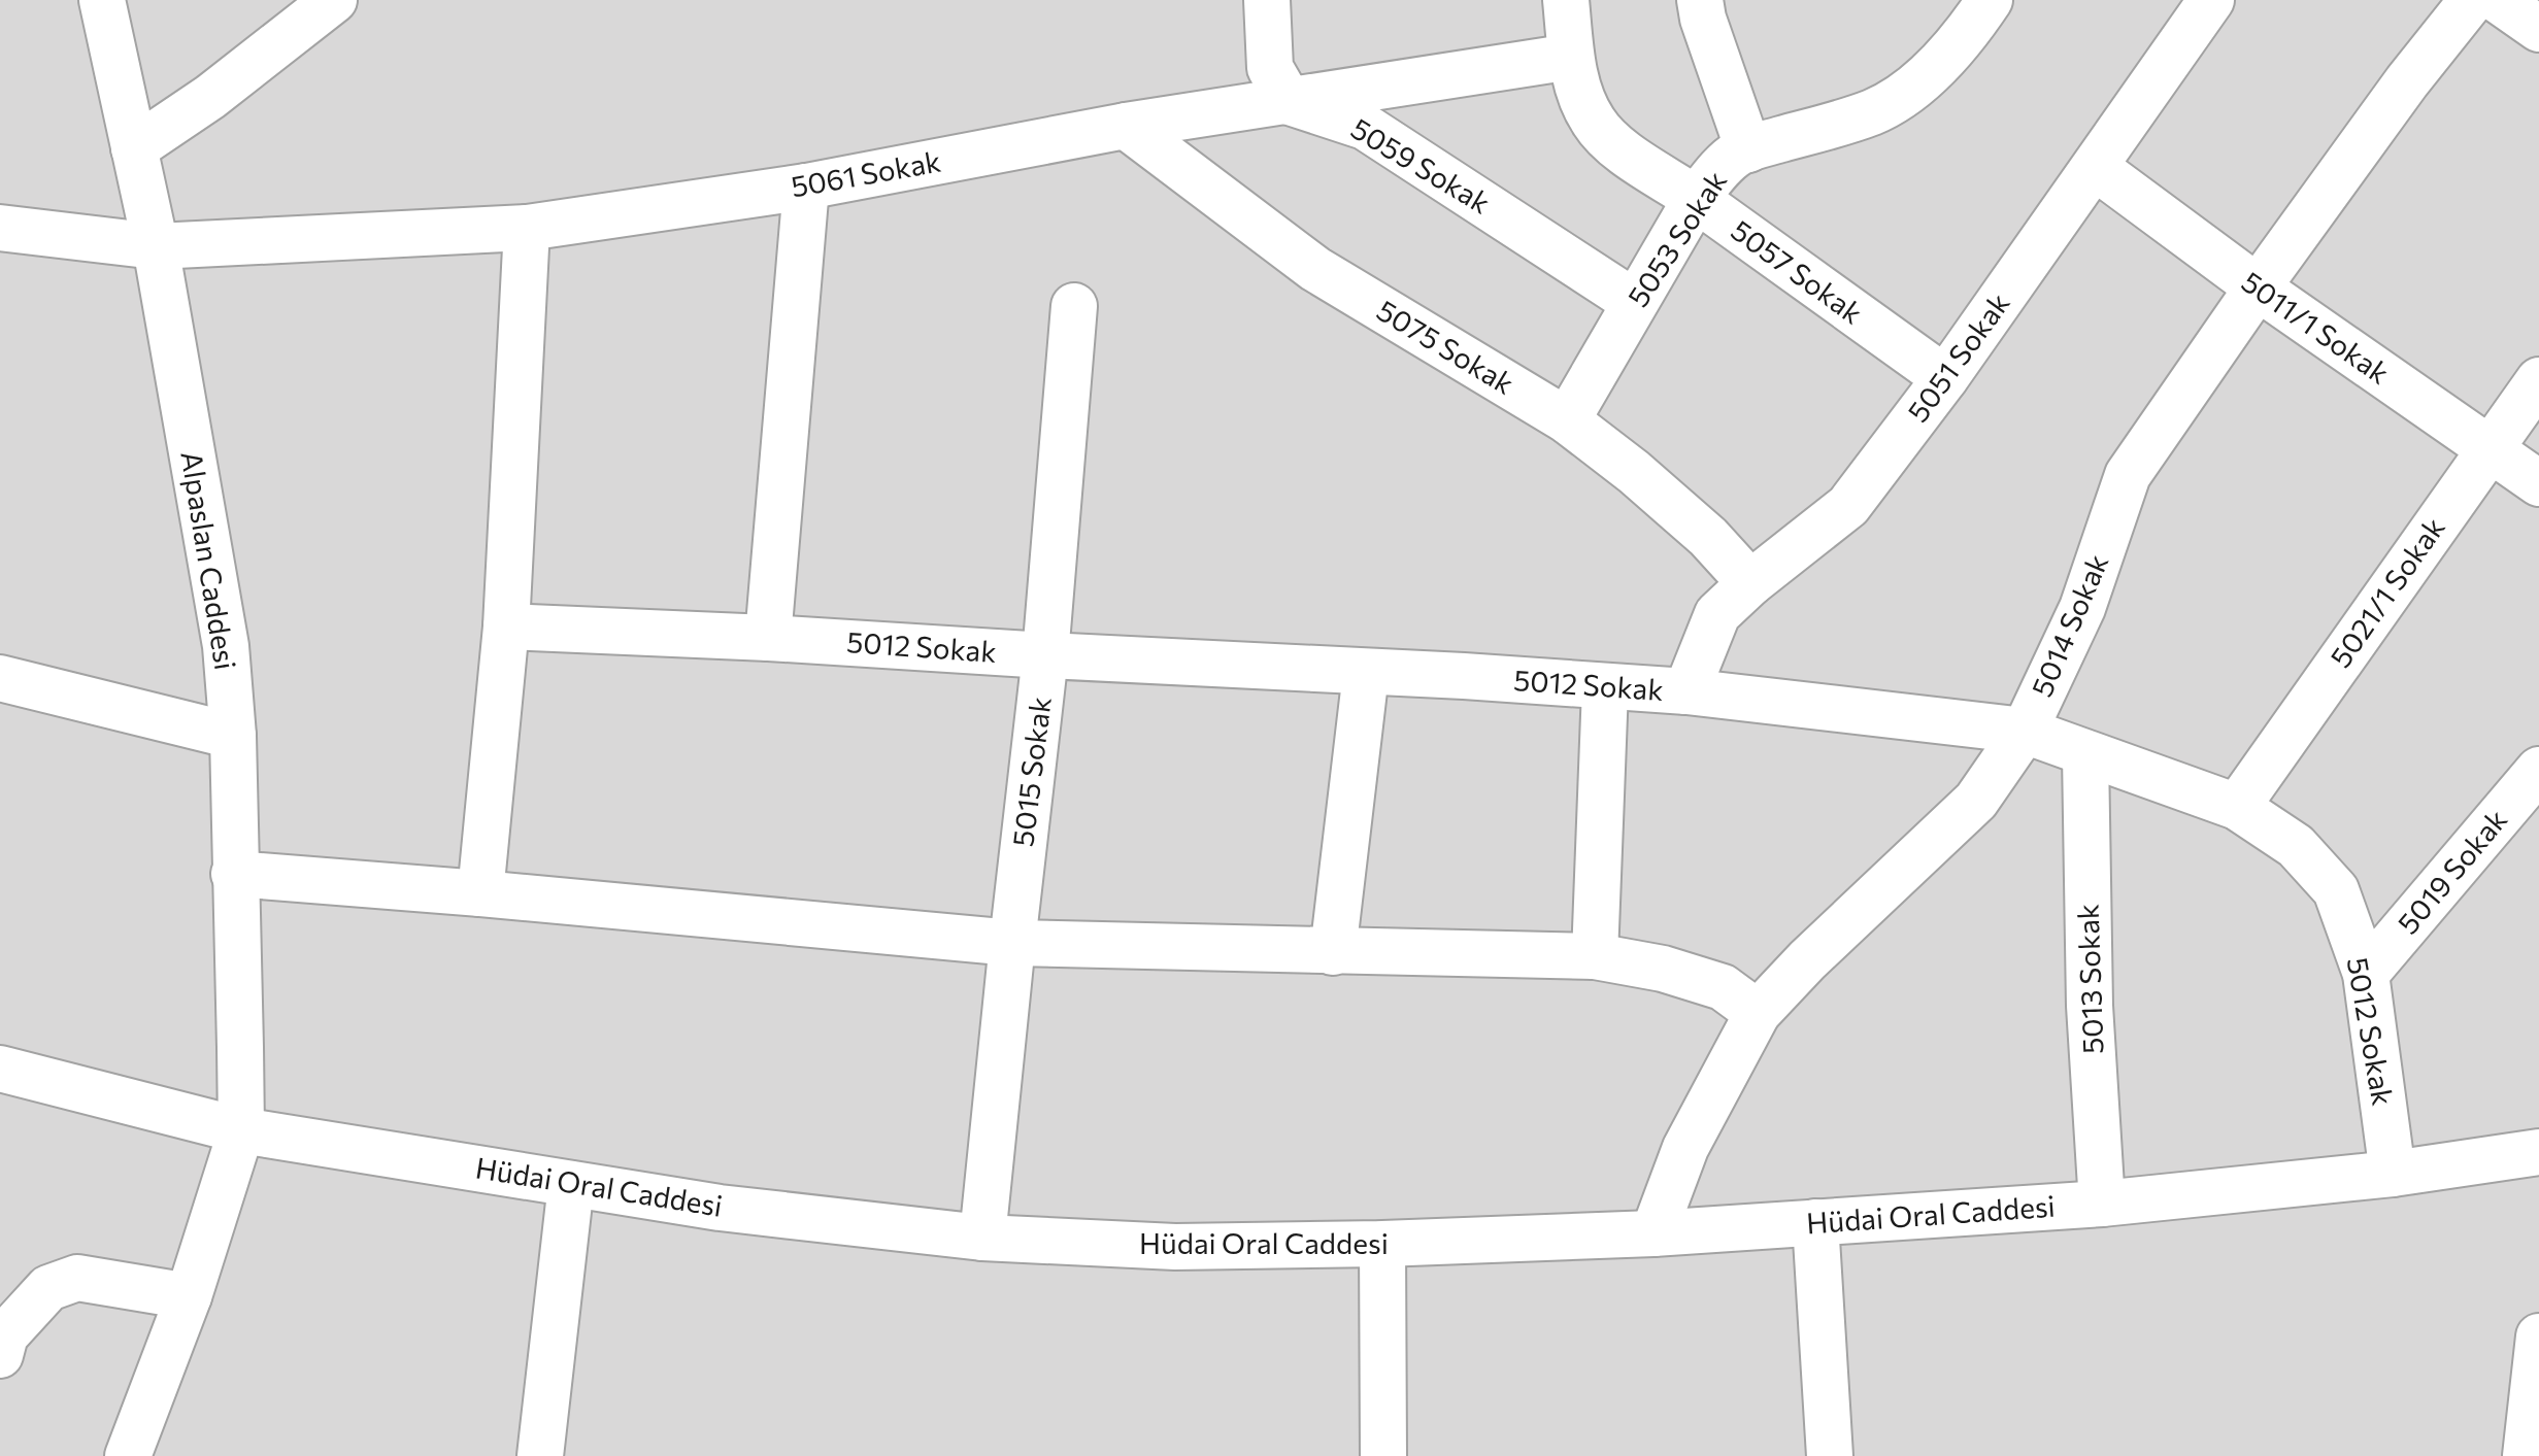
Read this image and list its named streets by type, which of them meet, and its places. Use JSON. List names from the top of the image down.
{
  "streets": {
    "street": [
      "5059 Sokak",
      "5061 Sokak",
      "5053 Sokak",
      "5057 Sokak",
      "5011/1 Sokak",
      "5075 Sokak",
      "5051 Sokak",
      "Alpaslan Caddesi",
      "5021/1 Sokak",
      "5014 Sokak",
      "5012 Sokak",
      "5015 Sokak",
      "5019 Sokak",
      "5013 Sokak",
      "Hüdai Oral Caddesi"
    ]
  },
  "crossings": [
    ["5059 Sokak", "5061 Sokak"],
    ["5059 Sokak", "5053 Sokak"],
    ["5061 Sokak", "5057 Sokak"],
    ["5061 Sokak", "5075 Sokak"],
    ["5061 Sokak", "Alpaslan Caddesi"],
    ["5053 Sokak", "5057 Sokak"],
    ["5053 Sokak", "5075 Sokak"],
    ["5057 Sokak", "5051 Sokak"],
    ["5011/1 Sokak", "5051 Sokak"],
    ["5011/1 Sokak", "5021/1 Sokak"],
    ["5011/1 Sokak", "5014 Sokak"],
    ["5075 Sokak", "5051 Sokak"],
    ["5051 Sokak", "5012 Sokak"],
    ["Alpaslan Caddesi", "Hüdai Oral Caddesi"],
    ["5021/1 Sokak", "5012 Sokak"],
    ["5014 Sokak", "5012 Sokak"],
    ["5014 Sokak", "Hüdai Oral Caddesi"],
    ["5012 Sokak", "5015 Sokak"],
    ["5012 Sokak", "5019 Sokak"],
    ["5012 Sokak", "5013 Sokak"],
    ["5012 Sokak", "Hüdai Oral Caddesi"],
    ["5015 Sokak", "Hüdai Oral Caddesi"],
    ["5013 Sokak", "Hüdai Oral Caddesi"]
  ]
}
